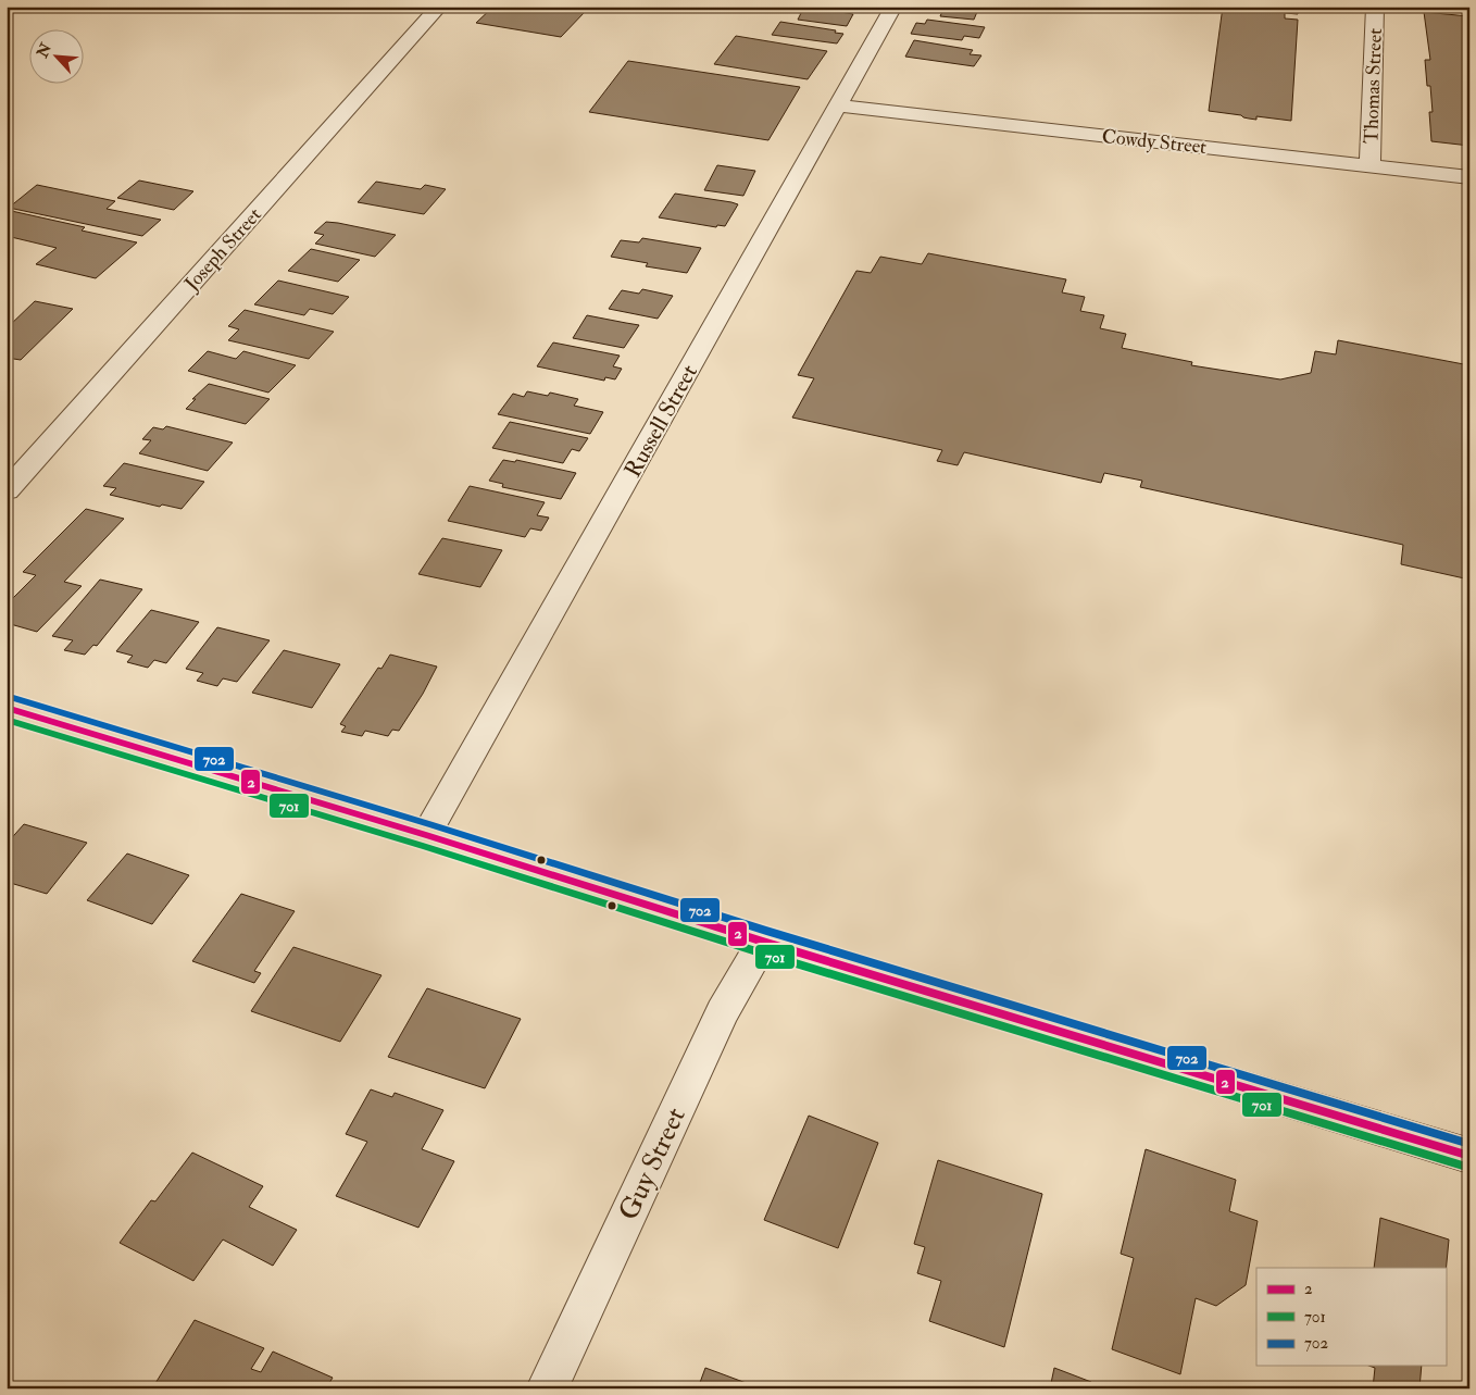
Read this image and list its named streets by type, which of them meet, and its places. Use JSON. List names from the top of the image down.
{
  "streets": {
    "street": [
      "Thomas Street",
      "Cowdy Street",
      "Joseph Street",
      "Russell Street",
      "Guy Street"
    ]
  },
  "crossings": [
    ["Thomas Street", "Cowdy Street"],
    ["Cowdy Street", "Russell Street"]
  ],
  "lines": ["transit line 702", "transit line 2", "transit line 701"],
  "legend": ["2", "701", "702"],
  "north": "top left"
}
